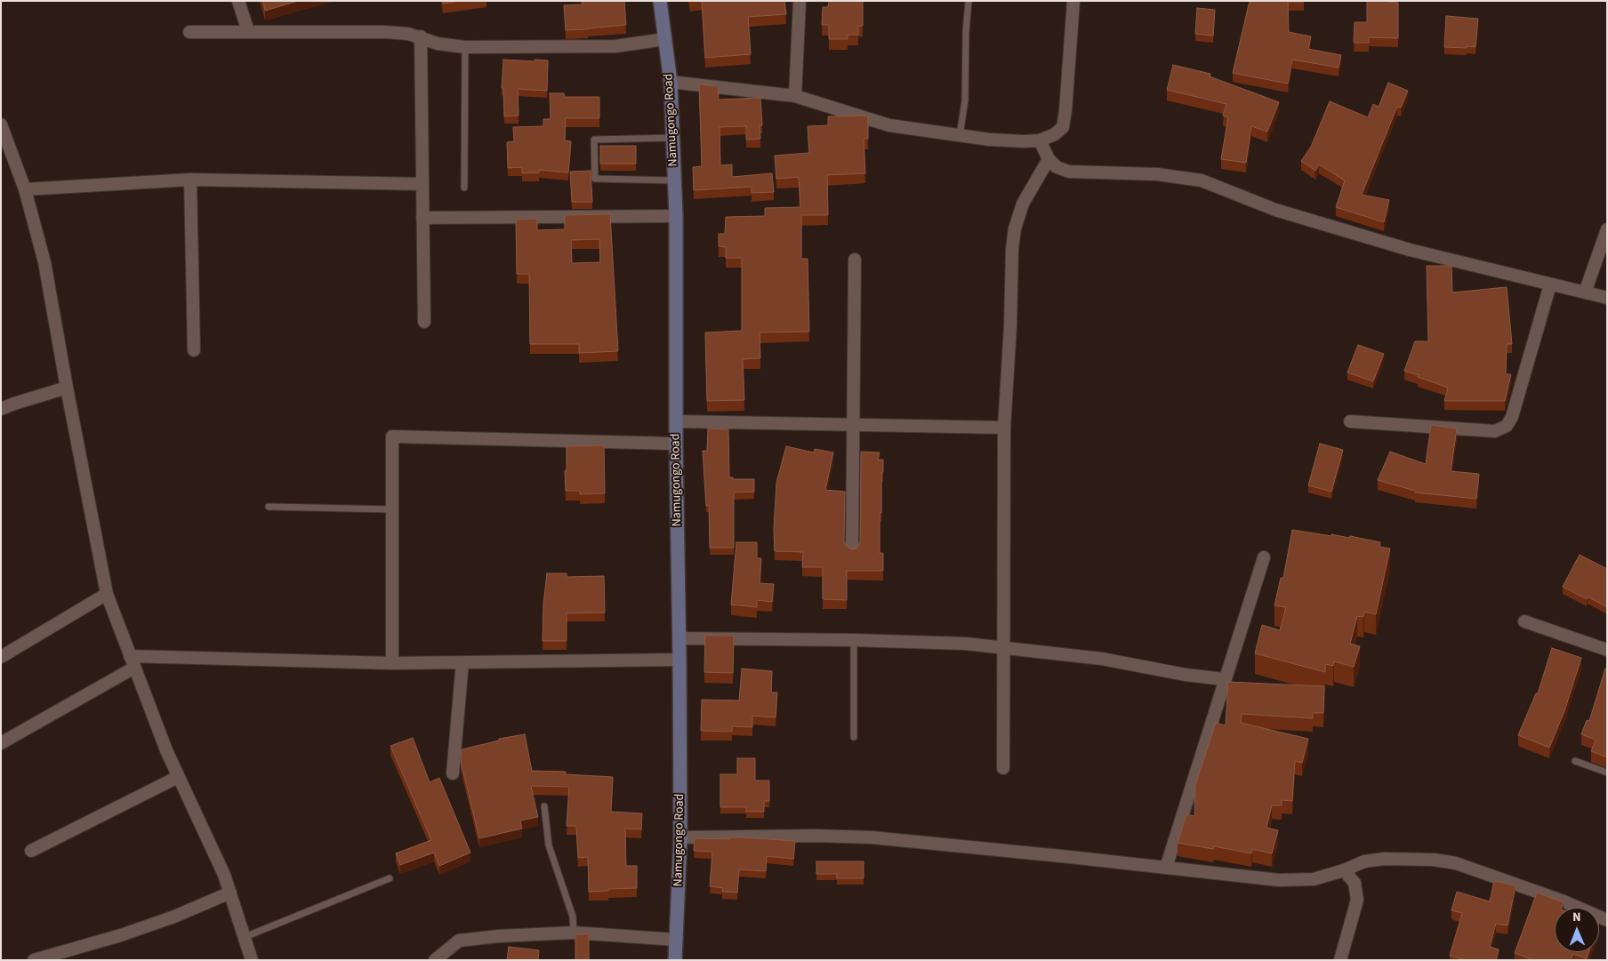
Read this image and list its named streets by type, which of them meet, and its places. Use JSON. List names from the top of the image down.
{
  "streets": {
    "main road": ["Namugongo Road"]
  },
  "north": "top"
}
